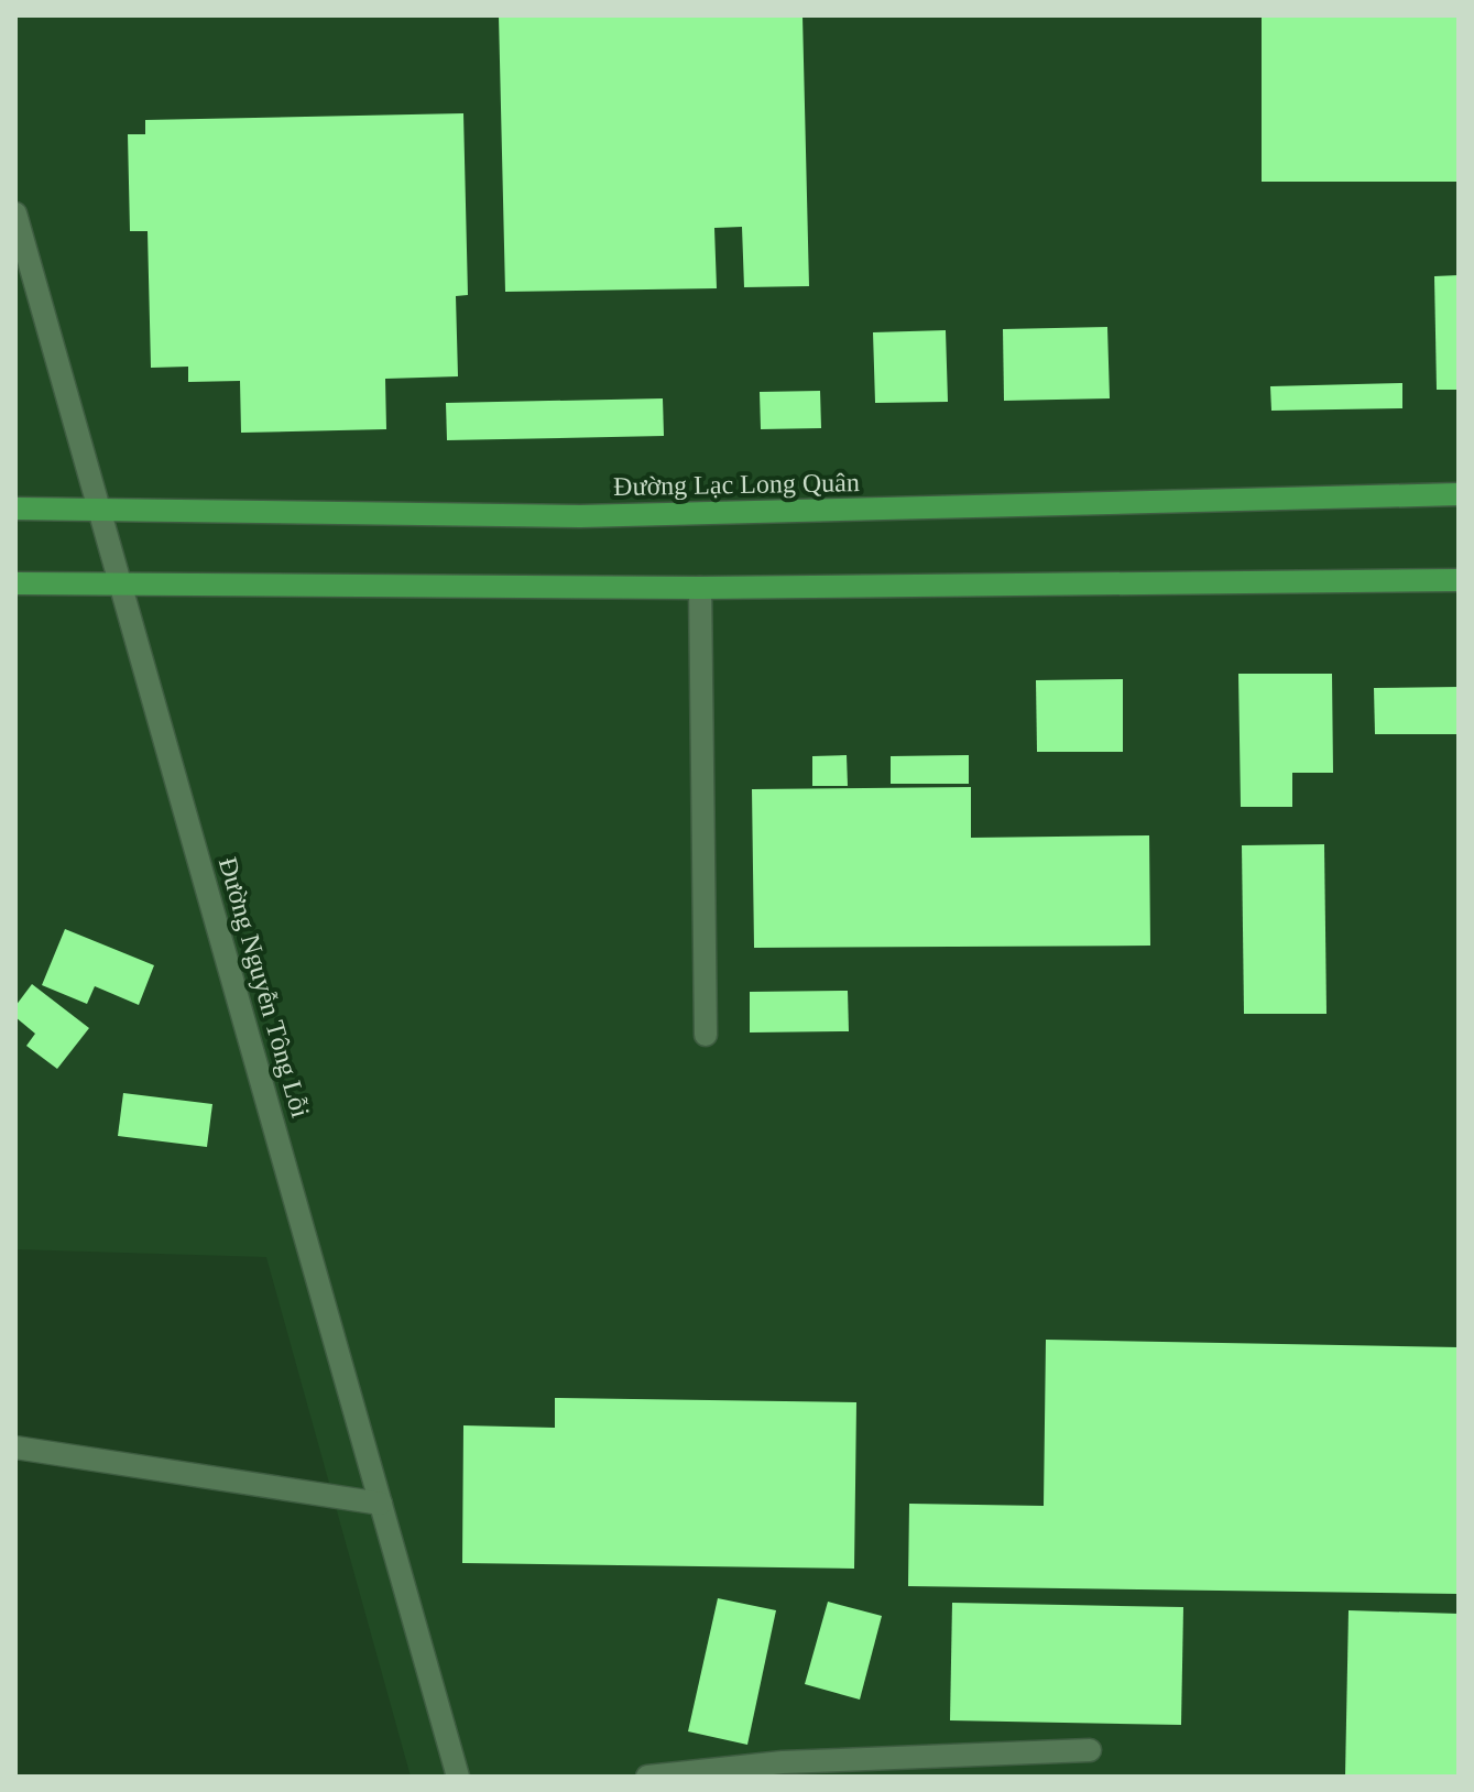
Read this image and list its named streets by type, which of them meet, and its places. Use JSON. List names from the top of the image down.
{
  "streets": {
    "main road": ["Đường Lạc Long Quân"],
    "street": ["Đường Nguyễn Tông Lỗi"]
  },
  "crossings": [
    ["Đường Lạc Long Quân", "Đường Nguyễn Tông Lỗi"]
  ]
}
